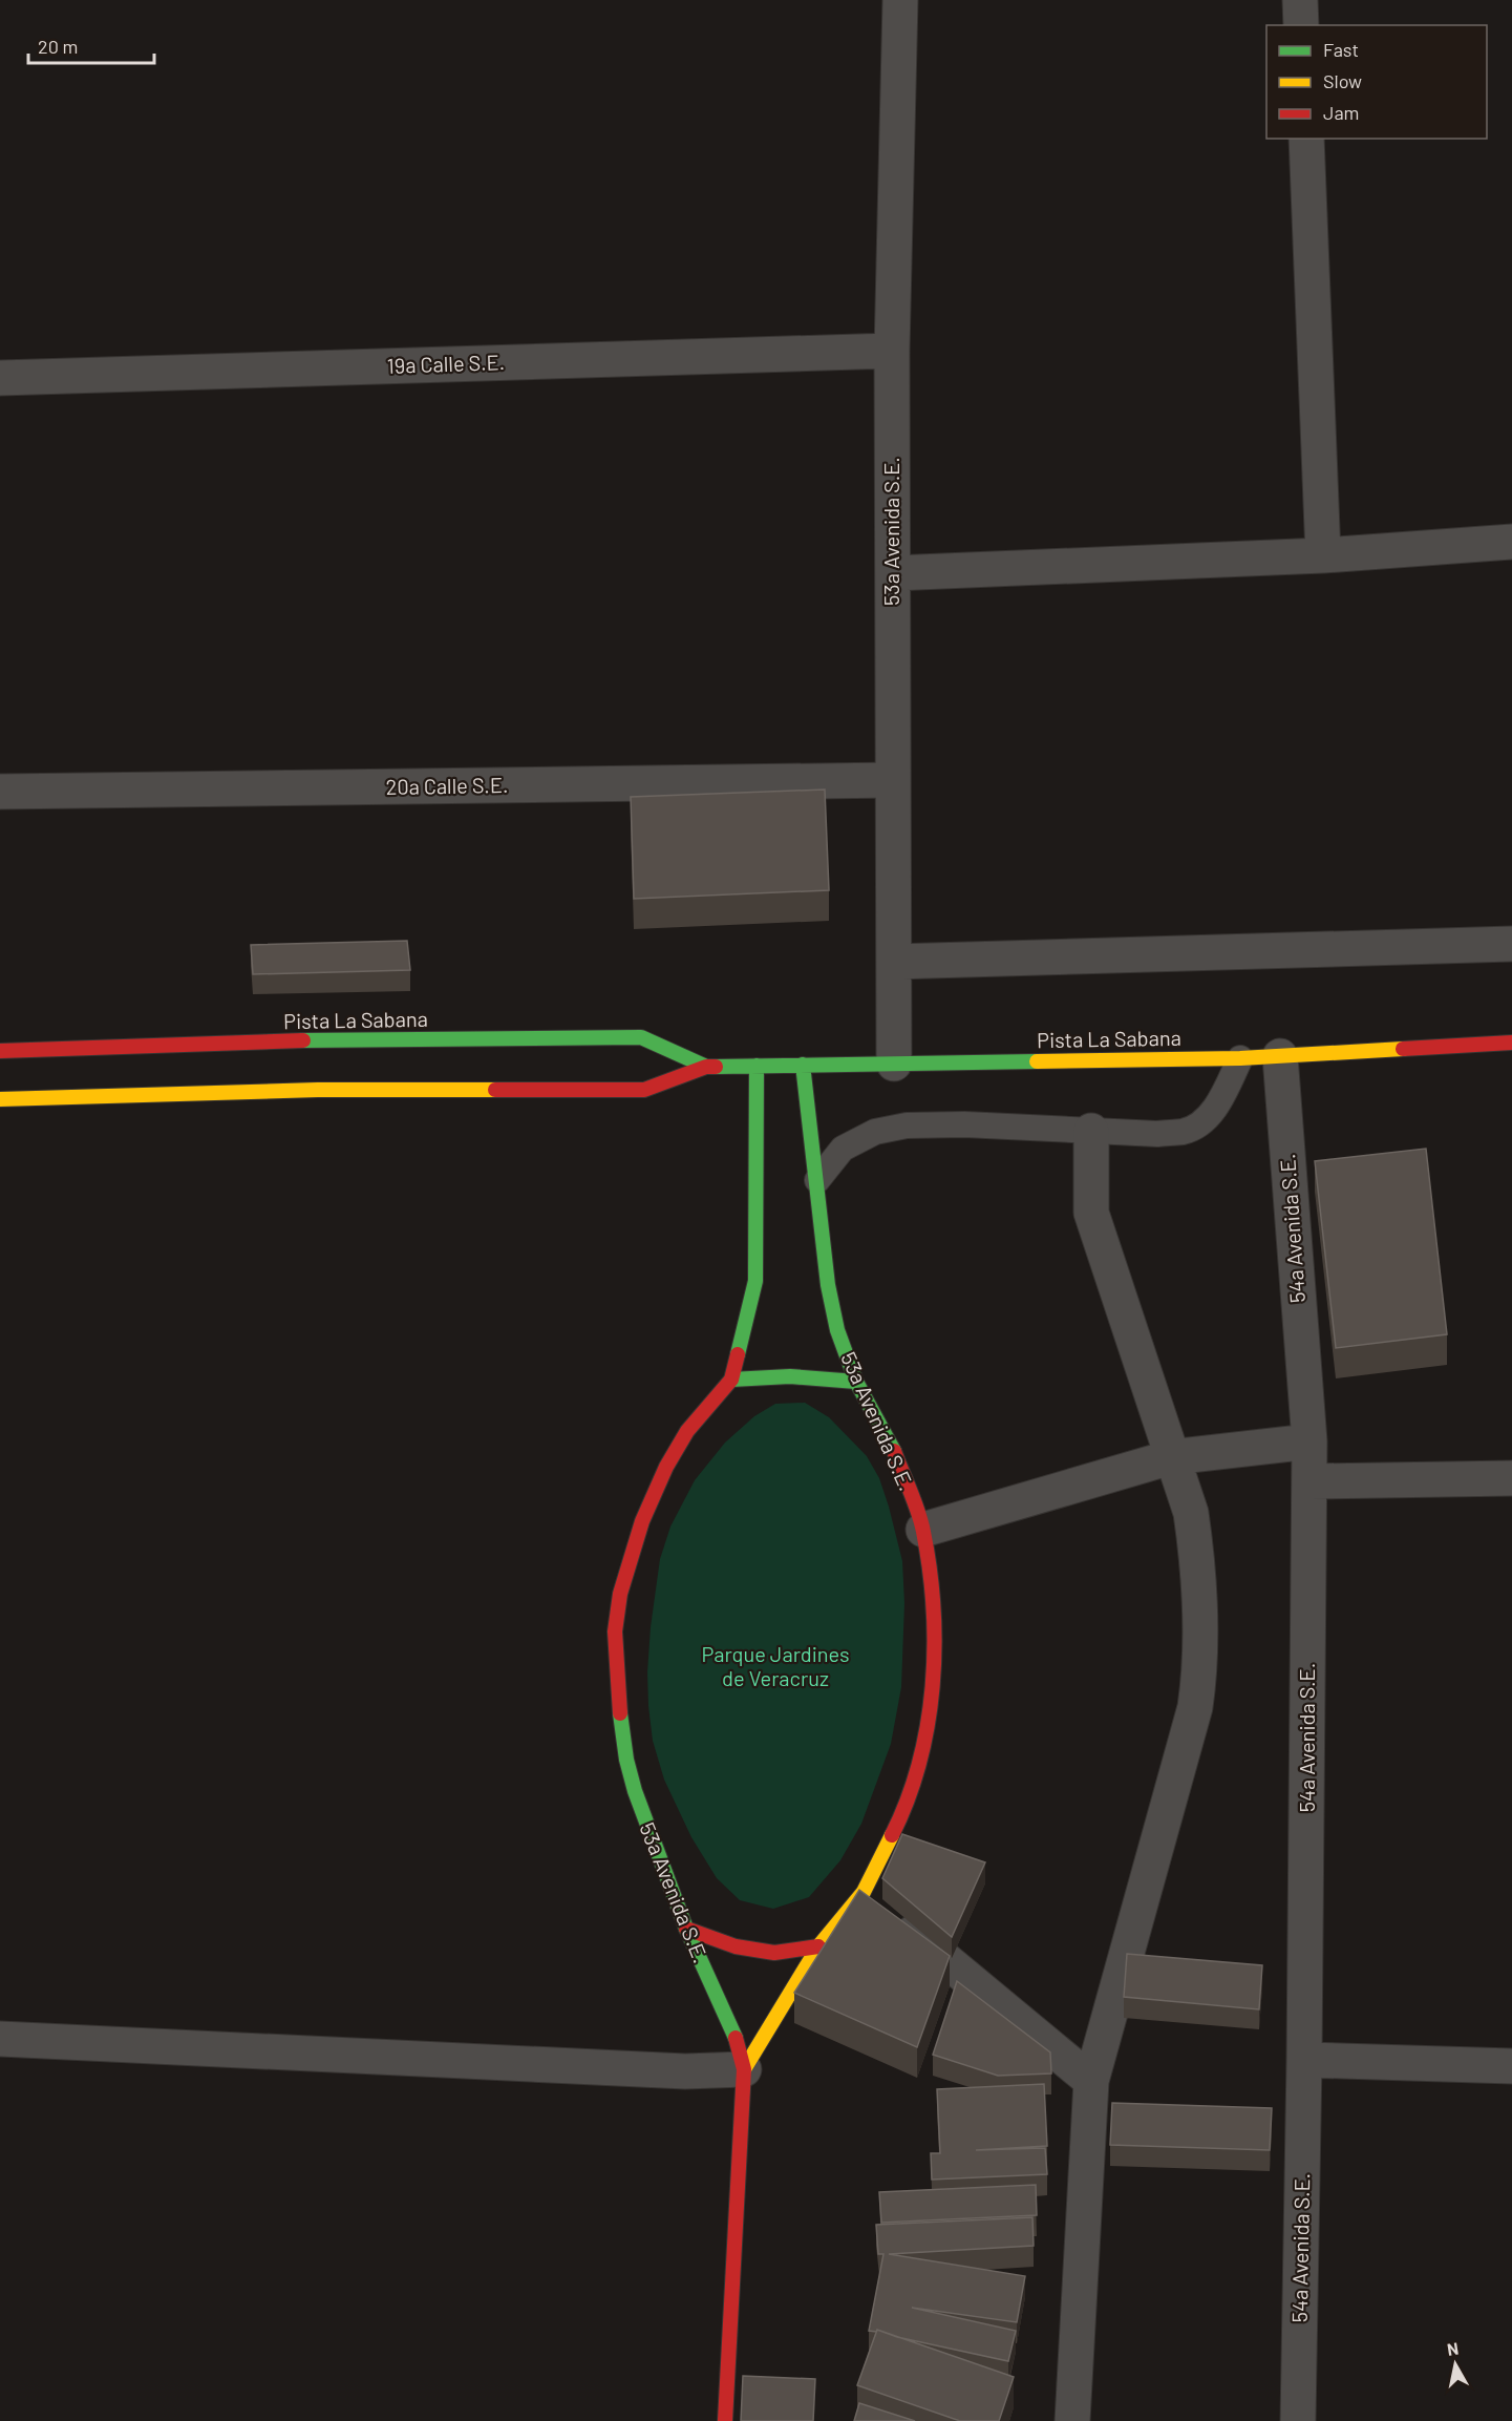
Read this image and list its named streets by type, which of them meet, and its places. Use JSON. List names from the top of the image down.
{
  "streets": {
    "street": [
      "19a Calle S.E.",
      "53a Avenida S.E.",
      "20a Calle S.E.",
      "Pista La Sabana",
      "54a Avenida S.E."
    ]
  },
  "crossings": [
    ["19a Calle S.E.", "53a Avenida S.E."],
    ["53a Avenida S.E.", "20a Calle S.E."],
    ["53a Avenida S.E.", "Pista La Sabana"],
    ["Pista La Sabana", "54a Avenida S.E."]
  ],
  "parks": ["Parque Jardines de Veracruz"],
  "legend": ["Fast", "Slow", "Jam"],
  "scale_bar": "20 m",
  "north": "top"
}
